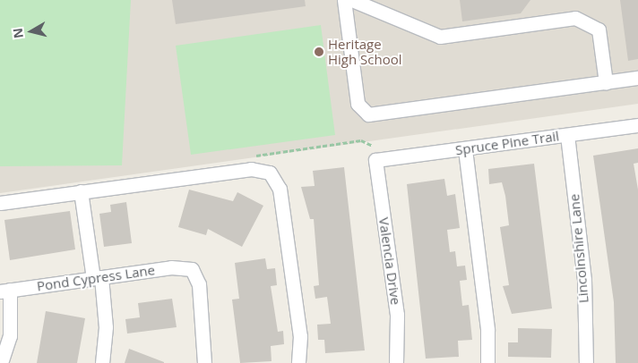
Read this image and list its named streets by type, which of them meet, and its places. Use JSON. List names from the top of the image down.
{
  "streets": {
    "street": [
      "Spruce Pine Trail",
      "Lincolnshire Lane",
      "Valencia Drive",
      "Pond Cypress Lane"
    ]
  },
  "crossings": [
    ["Spruce Pine Trail", "Lincolnshire Lane"],
    ["Spruce Pine Trail", "Valencia Drive"]
  ],
  "places": ["Heritage High School"],
  "north": "left"
}
